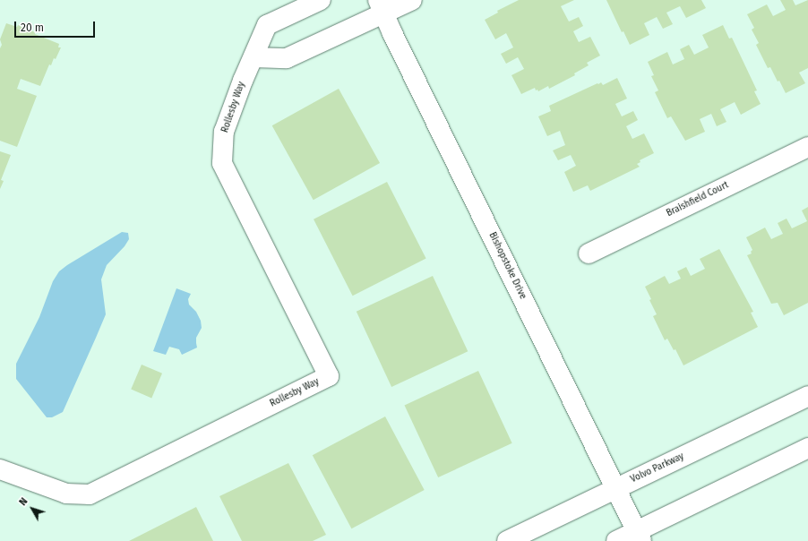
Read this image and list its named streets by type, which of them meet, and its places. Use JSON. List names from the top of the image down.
{
  "streets": {
    "street": [
      "Rollesby Way",
      "Braishfield Court",
      "Bishopstoke Drive",
      "Volvo Parkway"
    ]
  },
  "crossings": [
    ["Bishopstoke Drive", "Volvo Parkway"]
  ],
  "scale_bar": "20 m",
  "north": "top left"
}
